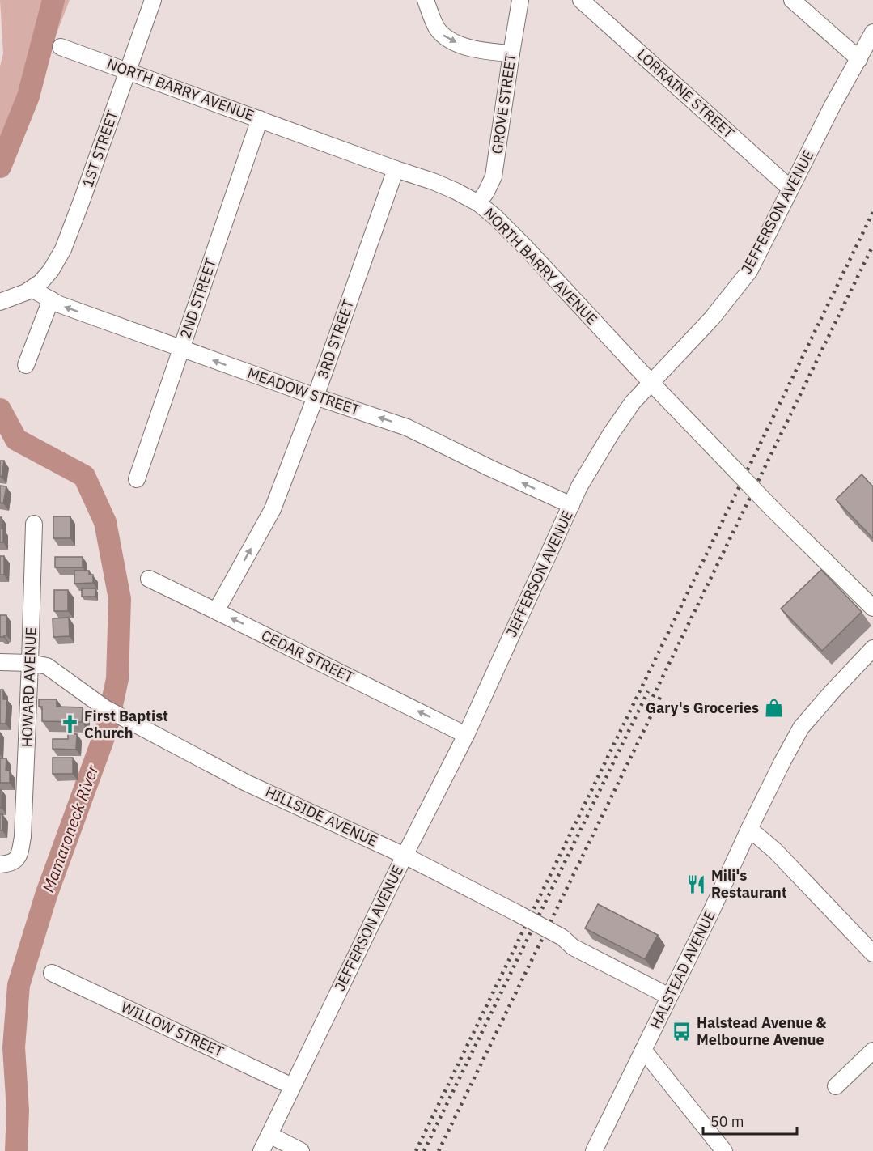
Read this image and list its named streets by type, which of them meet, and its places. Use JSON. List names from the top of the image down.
{
  "streets": {
    "street": [
      "NORTH BARRY AVENUE",
      "LORRAINE STREET",
      "GROVE STREET",
      "1ST STREET",
      "JEFFERSON AVENUE",
      "2ND STREET",
      "3RD STREET",
      "MEADOW STREET",
      "CEDAR STREET",
      "HOWARD AVENUE",
      "HILLSIDE AVENUE",
      "HALSTEAD AVENUE",
      "WILLOW STREET"
    ]
  },
  "crossings": [
    ["NORTH BARRY AVENUE", "GROVE STREET"],
    ["NORTH BARRY AVENUE", "1ST STREET"],
    ["NORTH BARRY AVENUE", "JEFFERSON AVENUE"],
    ["NORTH BARRY AVENUE", "2ND STREET"],
    ["NORTH BARRY AVENUE", "3RD STREET"],
    ["LORRAINE STREET", "JEFFERSON AVENUE"],
    ["1ST STREET", "MEADOW STREET"],
    ["JEFFERSON AVENUE", "MEADOW STREET"],
    ["JEFFERSON AVENUE", "CEDAR STREET"],
    ["JEFFERSON AVENUE", "HILLSIDE AVENUE"],
    ["JEFFERSON AVENUE", "WILLOW STREET"],
    ["2ND STREET", "MEADOW STREET"],
    ["3RD STREET", "MEADOW STREET"],
    ["3RD STREET", "CEDAR STREET"],
    ["HOWARD AVENUE", "HILLSIDE AVENUE"],
    ["HILLSIDE AVENUE", "HALSTEAD AVENUE"]
  ],
  "one_way": ["3RD STREET", "MEADOW STREET", "CEDAR STREET"],
  "water": ["Mamaroneck River"],
  "places": {
    "shop": ["Gary's Groceries"],
    "church": ["First Baptist Church"],
    "restaurant": ["Mili's Restaurant"],
    "bus stop": ["Halstead Avenue & Melbourne Avenue"]
  },
  "scale_bar": "50 m"
}
